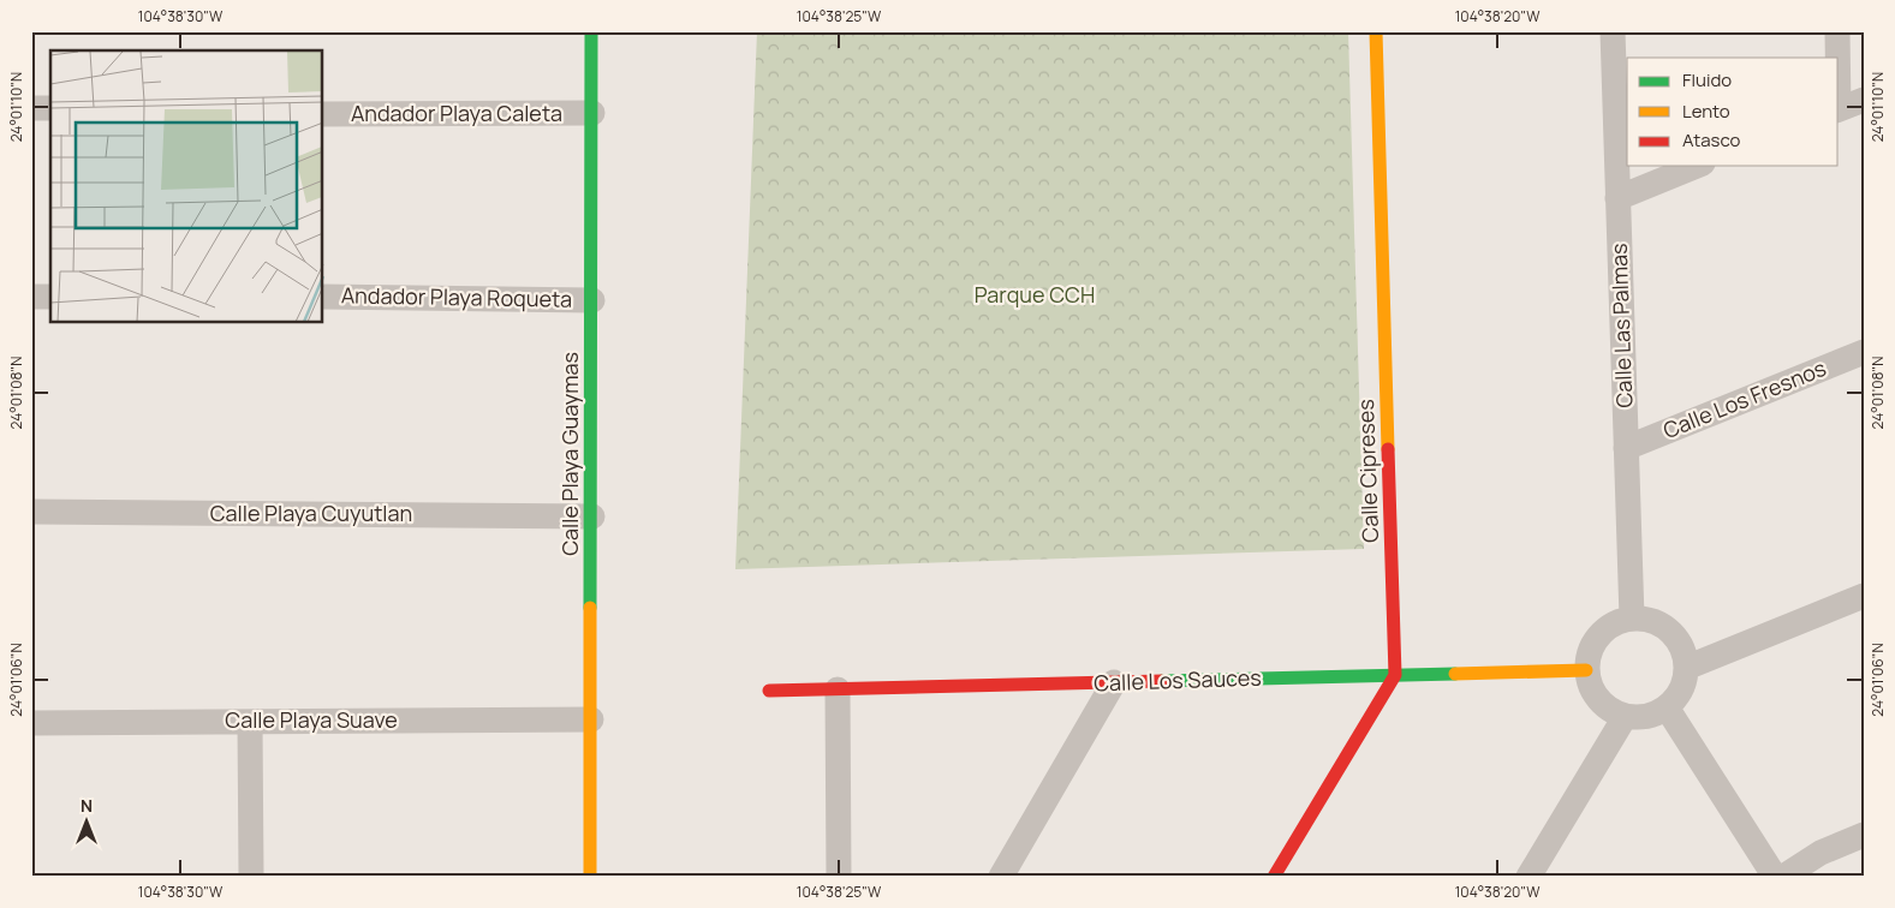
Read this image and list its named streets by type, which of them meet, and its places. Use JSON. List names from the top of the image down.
{
  "streets": {
    "street": [
      "Andador Playa Caleta",
      "Andador Playa Roqueta",
      "Calle Las Palmas",
      "Calle Los Fresnos",
      "Calle Playa Guaymas",
      "Calle Cipreses",
      "Calle Playa Cuyutlan",
      "Calle Los Sauces",
      "Calle Playa Suave"
    ]
  },
  "crossings": [
    ["Andador Playa Caleta", "Calle Playa Guaymas"],
    ["Andador Playa Roqueta", "Calle Playa Guaymas"],
    ["Calle Las Palmas", "Calle Los Fresnos"],
    ["Calle Las Palmas", "Calle Los Sauces"],
    ["Calle Playa Guaymas", "Calle Playa Cuyutlan"],
    ["Calle Playa Guaymas", "Calle Playa Suave"],
    ["Calle Cipreses", "Calle Los Sauces"]
  ],
  "parks": ["Parque CCH"],
  "legend": ["Fluido", "Lento", "Atasco"],
  "north": "top",
  "coordinates": [
    "104°38'30\"W",
    "104°38'25\"W",
    "104°38'20\"W",
    "24°01'10\"N",
    "24°01'08\"N",
    "24°01'06\"N"
  ]
}
